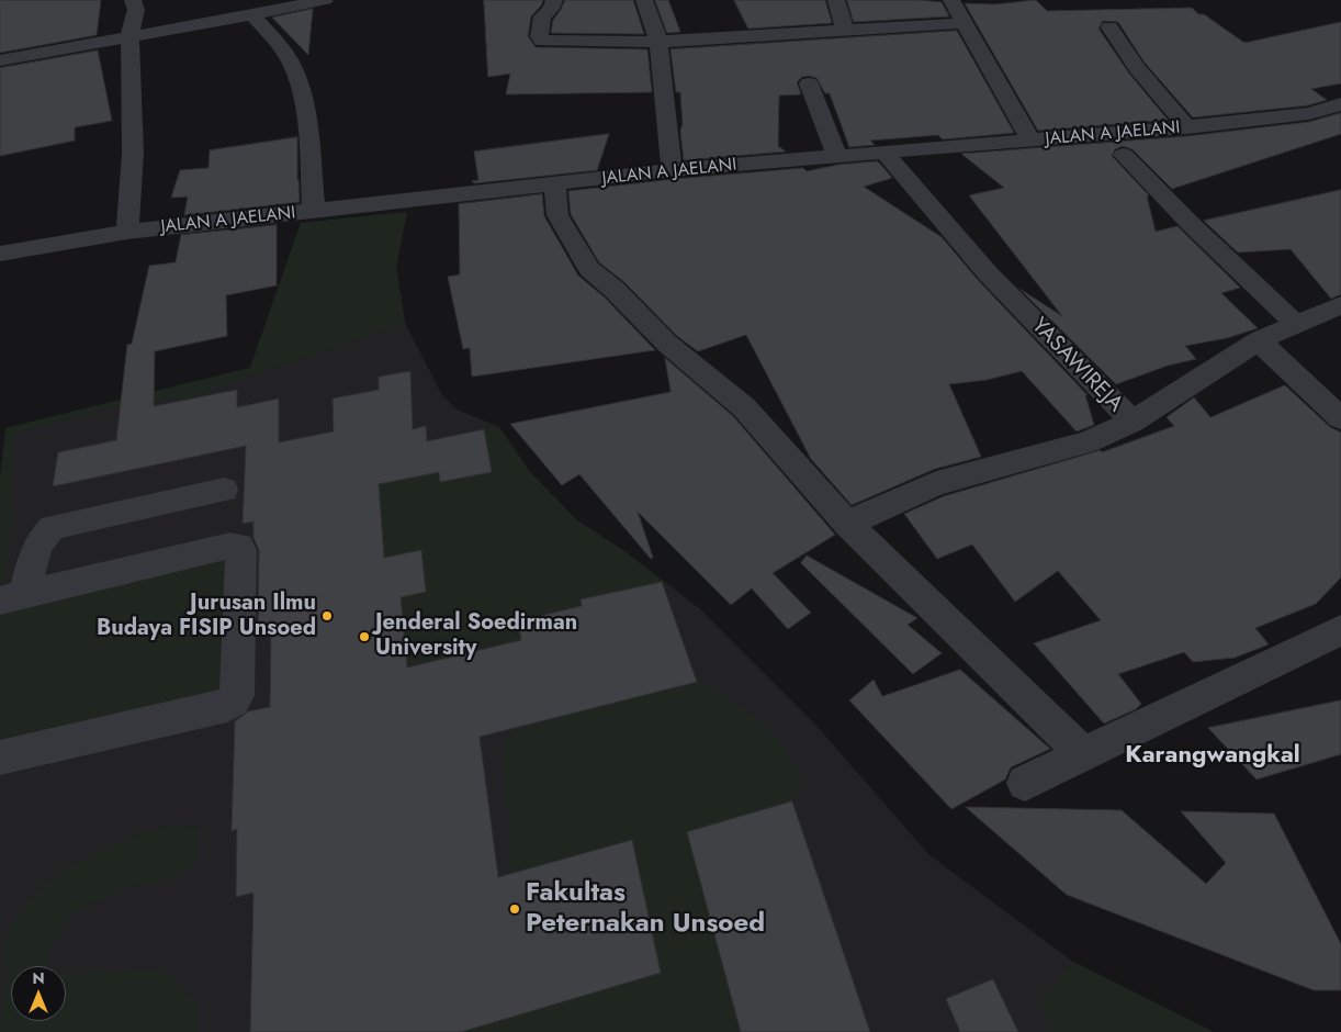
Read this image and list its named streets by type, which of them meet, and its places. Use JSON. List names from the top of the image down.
{
  "streets": {
    "street": ["JALAN A JAELANI", "YASAWIREJA"]
  },
  "crossings": [
    ["JALAN A JAELANI", "YASAWIREJA"]
  ],
  "districts": ["Karangwangkal"],
  "places": ["Jurusan Ilmu Budaya FISIP Unsoed", "Jenderal Soedirman University", "Fakultas Peternakan Unsoed"],
  "north": "top"
}
